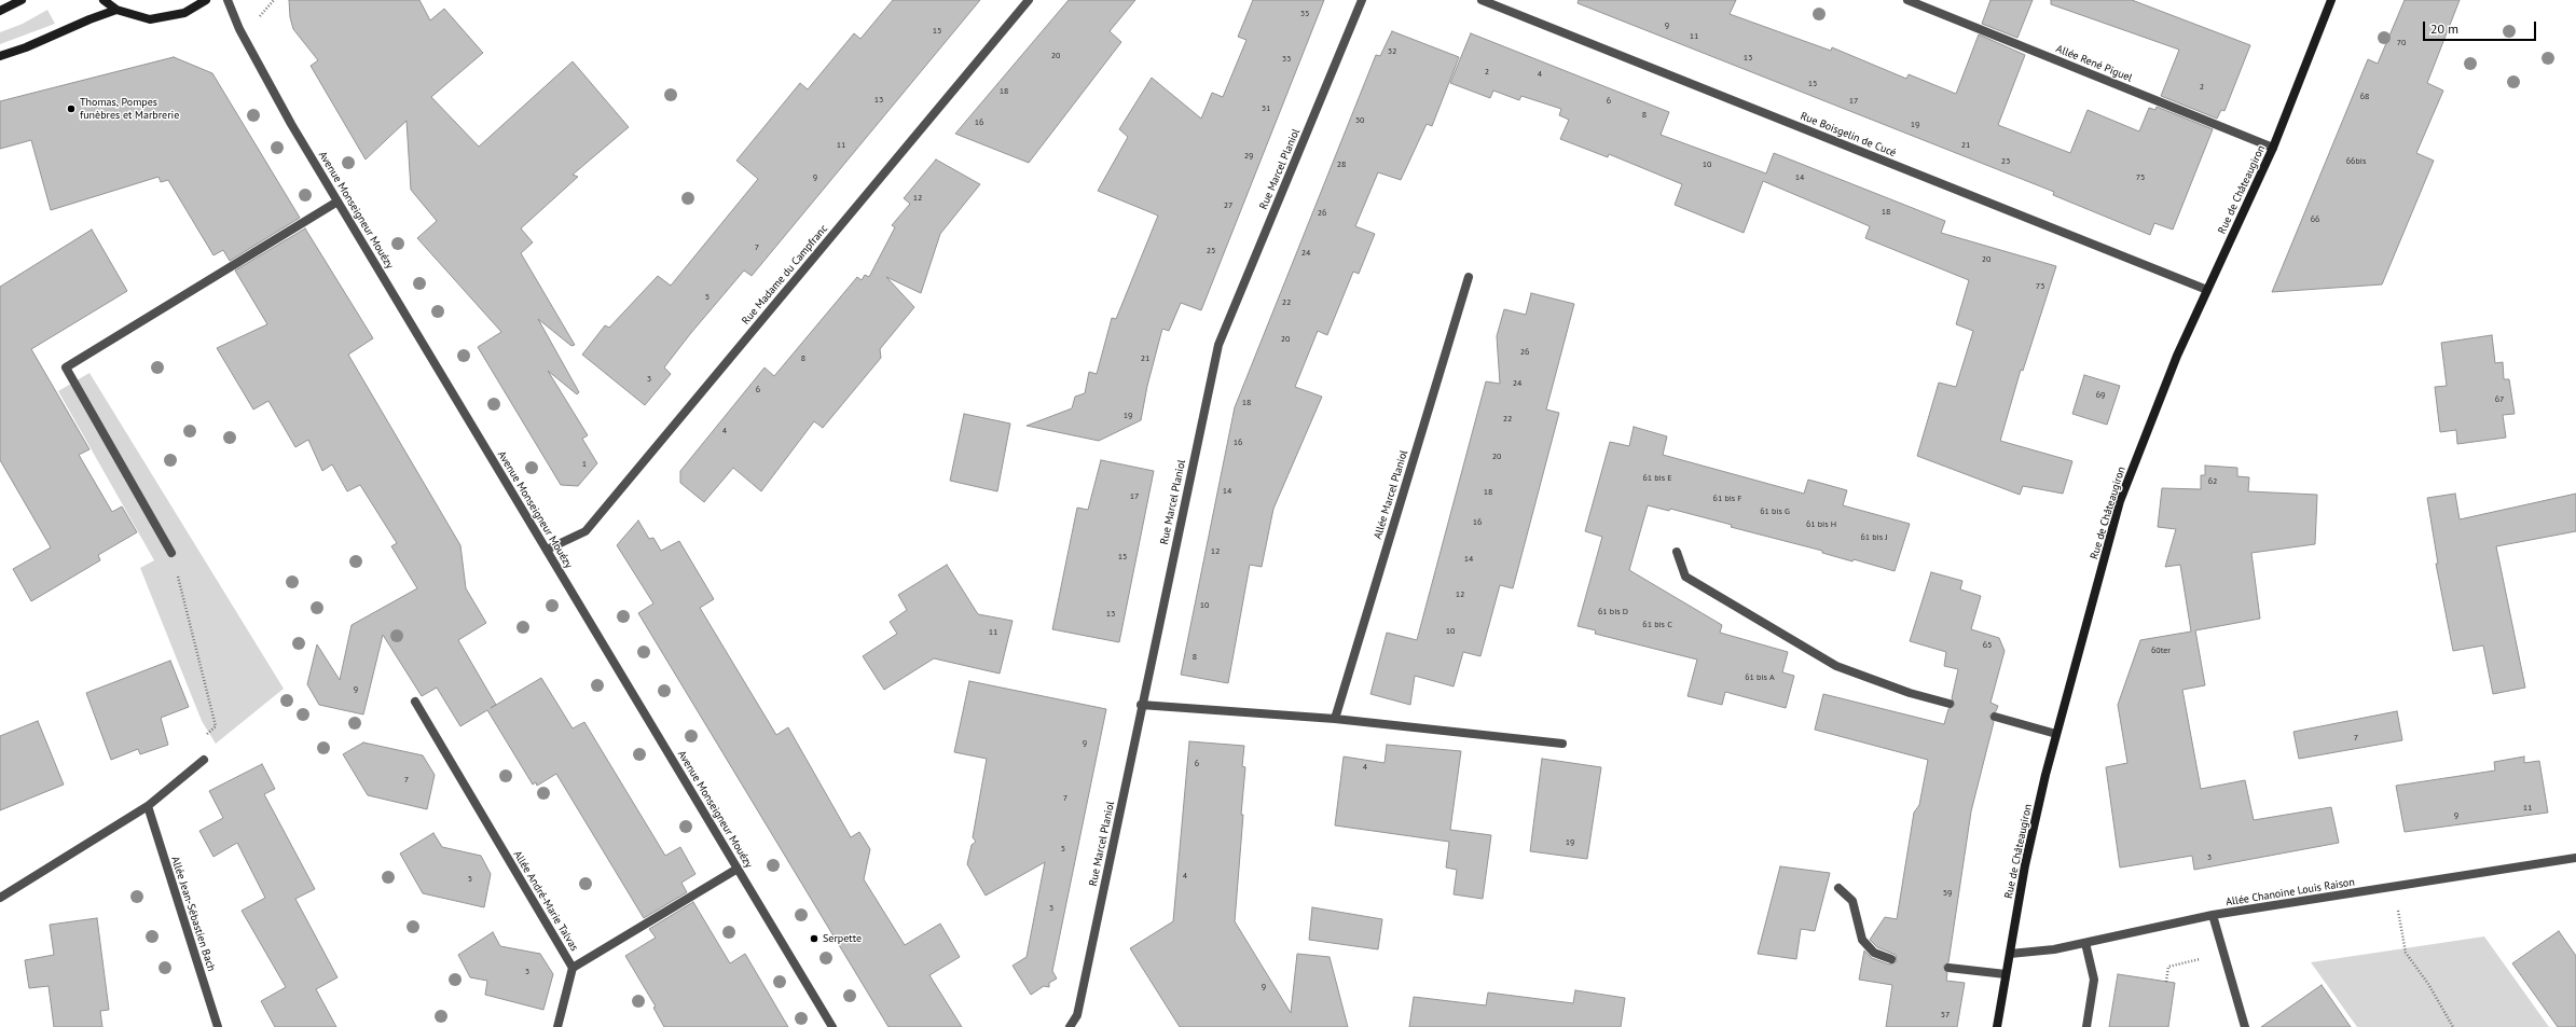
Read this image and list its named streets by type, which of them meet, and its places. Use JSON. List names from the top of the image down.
{
  "streets": {
    "main road": ["Rue de Châteaugiron"],
    "street": [
      "Allée René Piguel",
      "Rue Boisgelin de Cucé",
      "Rue Marcel Planiol",
      "Avenue Monseigneur Mouézy",
      "Rue Madame du Campfranc",
      "Allée Marcel Planiol",
      "Allée Chanoine Louis Raison",
      "Allée André-Marie Talvas",
      "Allée Jean-Sébastien Bach"
    ]
  },
  "crossings": [
    ["Allée René Piguel", "Rue de Châteaugiron"],
    ["Rue Boisgelin de Cucé", "Rue de Châteaugiron"],
    ["Rue de Châteaugiron", "Allée Chanoine Louis Raison"],
    ["Avenue Monseigneur Mouézy", "Rue Madame du Campfranc"],
    ["Avenue Monseigneur Mouézy", "Allée André-Marie Talvas"]
  ],
  "places": ["Thomas, Pompes funèbres et Marbrerie", "Serpette"],
  "house_numbers": [
    "35",
    "9",
    "15",
    "11",
    "70",
    "32",
    "20",
    "13",
    "33",
    "2",
    "4",
    "15",
    "2",
    "18",
    "68",
    "13",
    "6",
    "17",
    "31",
    "8",
    "30",
    "16",
    "19",
    "11",
    "21",
    "29",
    "23",
    "66bis",
    "28",
    "10",
    "9",
    "14",
    "75",
    "12",
    "27",
    "18",
    "26",
    "66",
    "7",
    "25",
    "24",
    "20",
    "73",
    "5",
    "22",
    "20",
    "26",
    "8",
    "21",
    "3",
    "24",
    "6",
    "69",
    "67",
    "18",
    "19",
    "22",
    "4",
    "16",
    "20",
    "1",
    "61 bis E",
    "62",
    "14",
    "18",
    "17",
    "61 bis F",
    "61 bis G",
    "16",
    "61 bis H",
    "61 bis J",
    "12",
    "15",
    "14",
    "12",
    "10",
    "61 bis D",
    "13",
    "61 bis C",
    "10",
    "11",
    "65",
    "60ter",
    "8",
    "61 bis A",
    "9",
    "7",
    "9",
    "6",
    "4",
    "7",
    "7",
    "11",
    "9",
    "19",
    "5",
    "3",
    "4",
    "5",
    "59",
    "3",
    "3",
    "9",
    "57"
  ],
  "scale_bar": "20 m"
}
